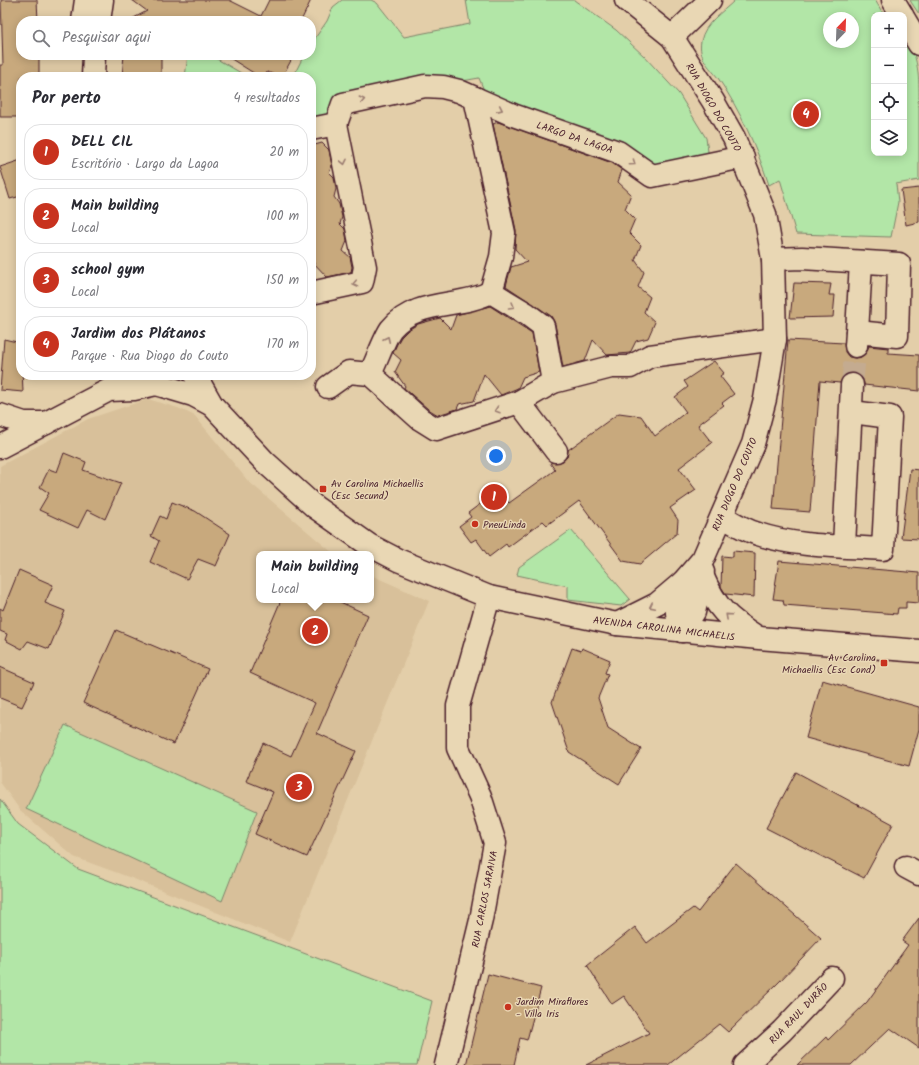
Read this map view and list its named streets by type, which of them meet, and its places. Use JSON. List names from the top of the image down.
{
  "streets": {
    "street": [
      "RUA DIOGO DO COUTO",
      "LARGO DA LAGOA",
      "AVENIDA CAROLINA MICHAELIS",
      "RUA CARLOS SARAIVA",
      "RUA RAUL DURÃO"
    ]
  },
  "crossings": [
    ["RUA DIOGO DO COUTO", "LARGO DA LAGOA"],
    ["RUA DIOGO DO COUTO", "AVENIDA CAROLINA MICHAELIS"],
    ["AVENIDA CAROLINA MICHAELIS", "RUA CARLOS SARAIVA"]
  ],
  "places": {
    "transit": ["Av Carolina Michaellis (Esc Secund)", "Av Carolina Michaellis (Esc Cond)"],
    "other": ["PneuLinda", "Jardim Miraflores - Villa Iris"]
  },
  "north": "top right",
  "page": {
    "map_buttons": ["+", "−"],
    "search": "Pesquisar aqui",
    "heading": ["Por perto", "4 resultados"],
    "pins": [
      "4",
      "1",
      "2",
      "3"
    ],
    "list": [
      {
        "mark": "1",
        "name": "DELL CIL",
        "note": "Escritório · Largo da Lagoa",
        "value": "20 m"
      },
      {
        "mark": "2",
        "name": "Main building",
        "note": "Local",
        "value": "100 m"
      },
      {
        "mark": "3",
        "name": "school gym",
        "note": "Local",
        "value": "150 m"
      },
      {
        "mark": "4",
        "name": "Jardim dos Plátanos",
        "note": "Parque · Rua Diogo do Couto",
        "value": "170 m"
      }
    ],
    "popup": ["Main building", "Local"]
  }
}
